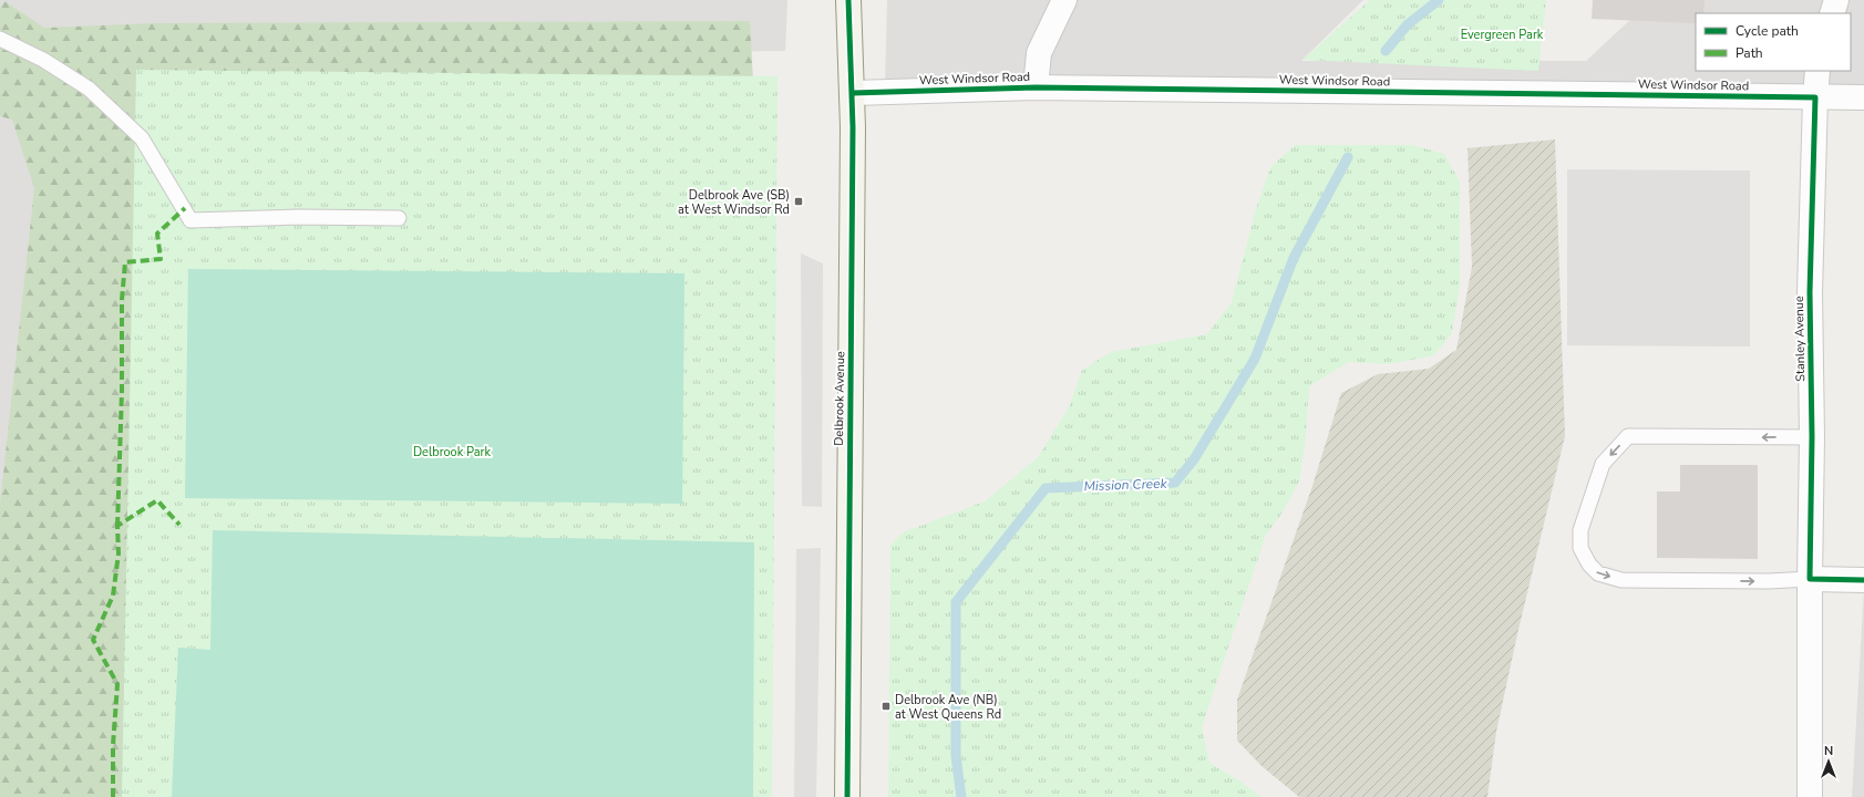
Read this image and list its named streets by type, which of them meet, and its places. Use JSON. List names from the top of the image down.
{
  "streets": {
    "street": ["West Windsor Road", "Stanley Avenue", "Delbrook Avenue"]
  },
  "crossings": [
    ["West Windsor Road", "Stanley Avenue"],
    ["West Windsor Road", "Delbrook Avenue"]
  ],
  "water": ["Mission Creek"],
  "parks": ["Evergreen Park", "Delbrook Park"],
  "places": {
    "transit": ["Delbrook Ave (SB) at West Windsor Rd", "Delbrook Ave (NB) at West Queens Rd"]
  },
  "legend": ["Cycle path", "Path"],
  "north": "top"
}
